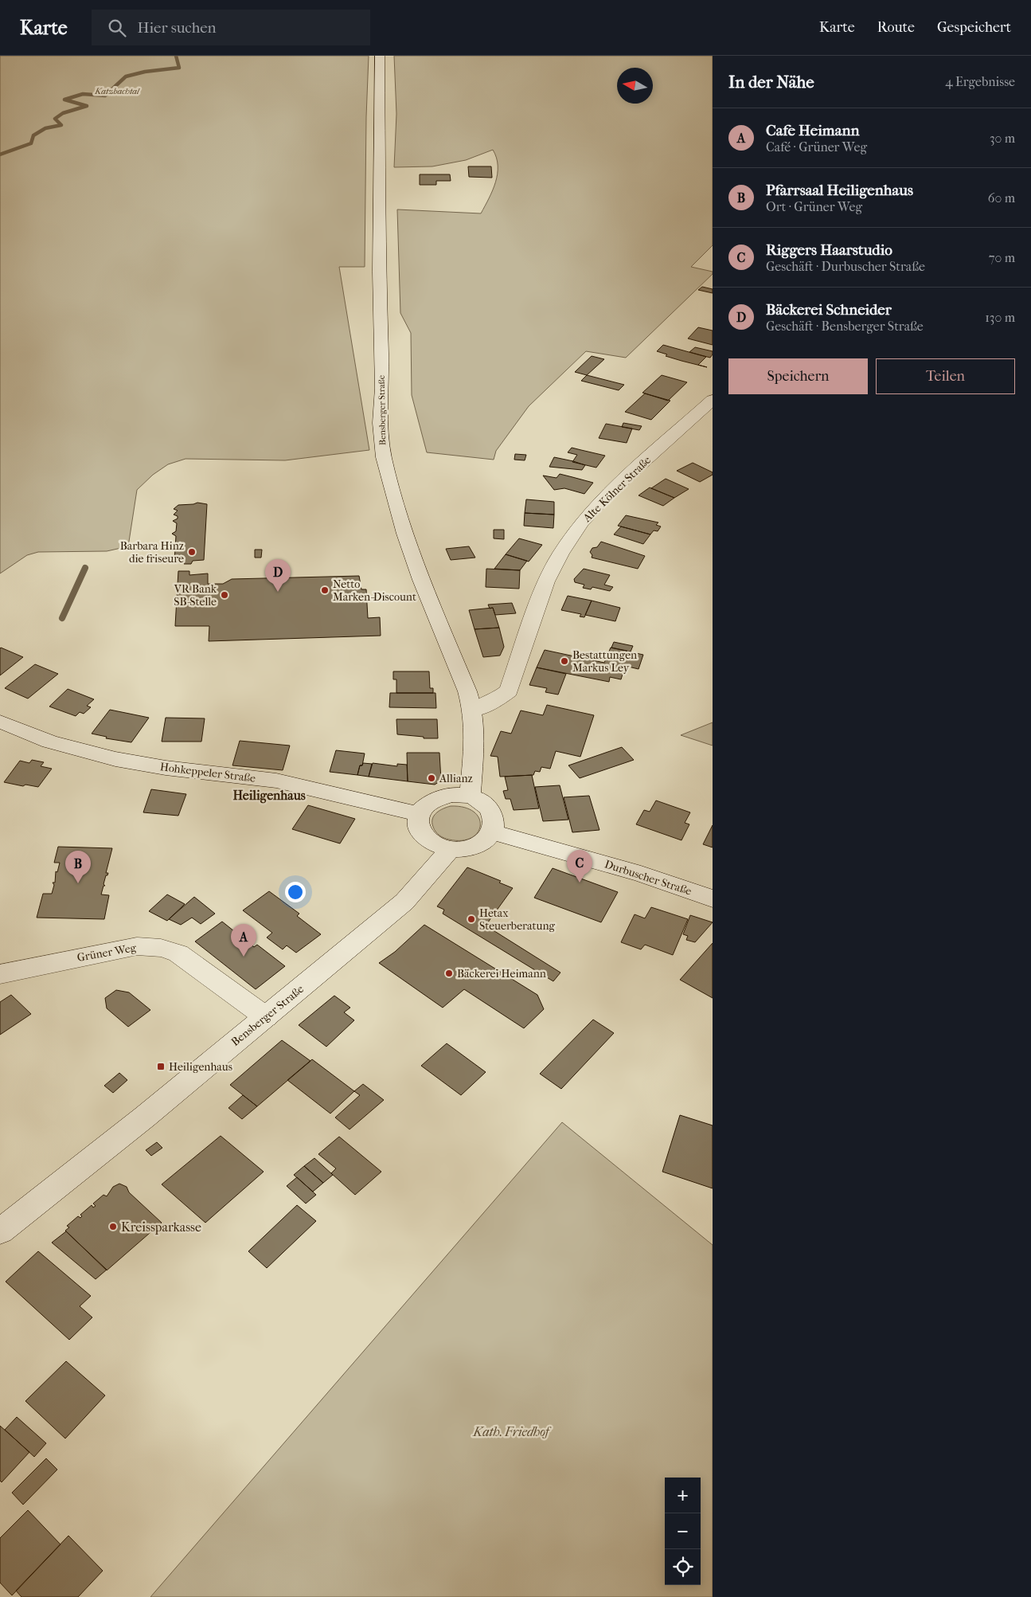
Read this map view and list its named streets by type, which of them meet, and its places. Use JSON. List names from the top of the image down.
{
  "streets": {
    "main road": [
      "Bensberger Straße",
      "Alte Kölner Straße",
      "Hohkeppeler Straße",
      "Durbuscher Straße",
      "Grüner Weg"
    ]
  },
  "crossings": [
    ["Bensberger Straße", "Alte Kölner Straße"],
    ["Bensberger Straße", "Hohkeppeler Straße"],
    ["Bensberger Straße", "Durbuscher Straße"],
    ["Bensberger Straße", "Grüner Weg"],
    ["Hohkeppeler Straße", "Durbuscher Straße"]
  ],
  "districts": ["Heiligenhaus"],
  "parks": ["Katzbachtal", "Kath. Friedhof"],
  "places": {
    "other": [
      "Barbara Hinz die friseure",
      "Netto Marken-Discount",
      "VR Bank SB-Stelle",
      "Bestattungen Markus Ley",
      "Allianz",
      "Hetax Steuerberatung",
      "Bäckerei Heimann",
      "Kreissparkasse"
    ],
    "transit": ["Heiligenhaus"]
  },
  "north": "left",
  "page": {
    "header": "Karte",
    "search": "Hier suchen",
    "nav": ["Karte", "Route", "Gespeichert"],
    "heading": ["In der Nähe", "4 Ergebnisse"],
    "list": [
      {
        "mark": "A",
        "name": "Cafe Heimann",
        "note": "Café · Grüner Weg",
        "value": "30 m"
      },
      {
        "mark": "B",
        "name": "Pfarrsaal Heiligenhaus",
        "note": "Ort · Grüner Weg",
        "value": "60 m"
      },
      {
        "mark": "C",
        "name": "Riggers Haarstudio",
        "note": "Geschäft · Durbuscher Straße",
        "value": "70 m"
      },
      {
        "mark": "D",
        "name": "Bäckerei Schneider",
        "note": "Geschäft · Bensberger Straße",
        "value": "130 m"
      }
    ],
    "buttons": ["Speichern", "Teilen"],
    "pins": [
      "D",
      "C",
      "B",
      "A"
    ],
    "map_buttons": ["+", "−"]
  }
}
